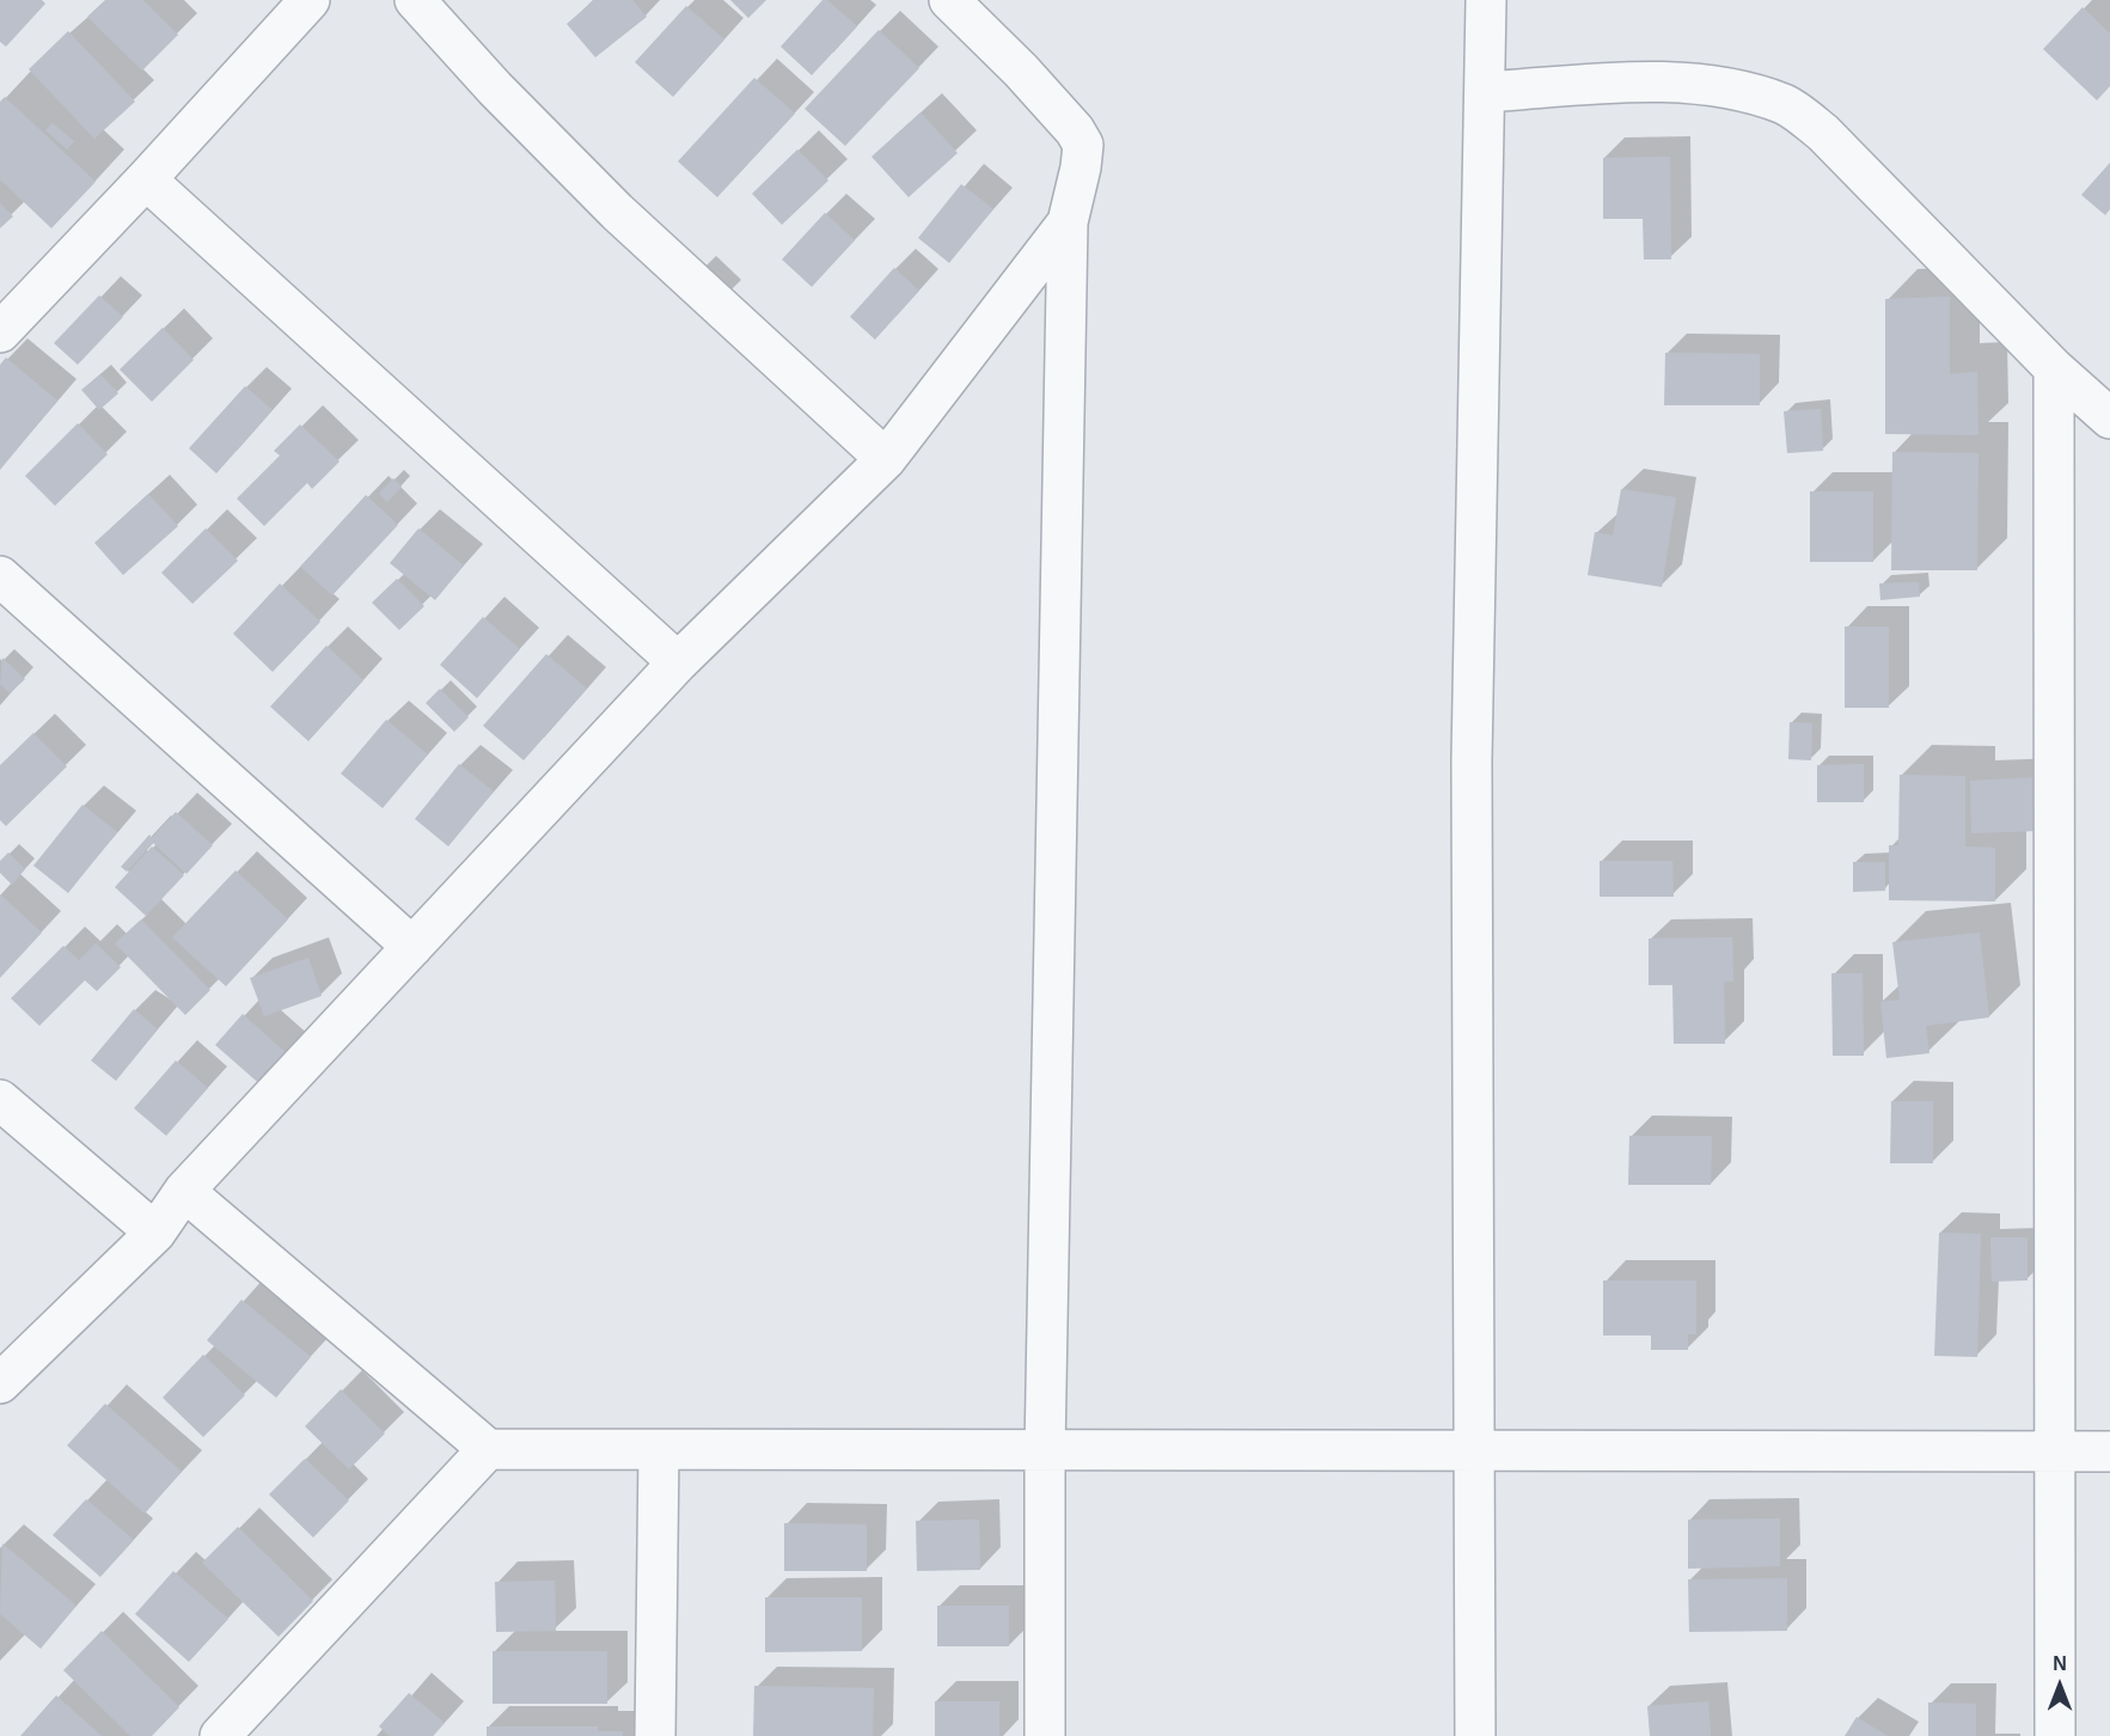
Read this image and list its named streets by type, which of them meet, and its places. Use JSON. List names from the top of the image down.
{
  "north": "top"
}
